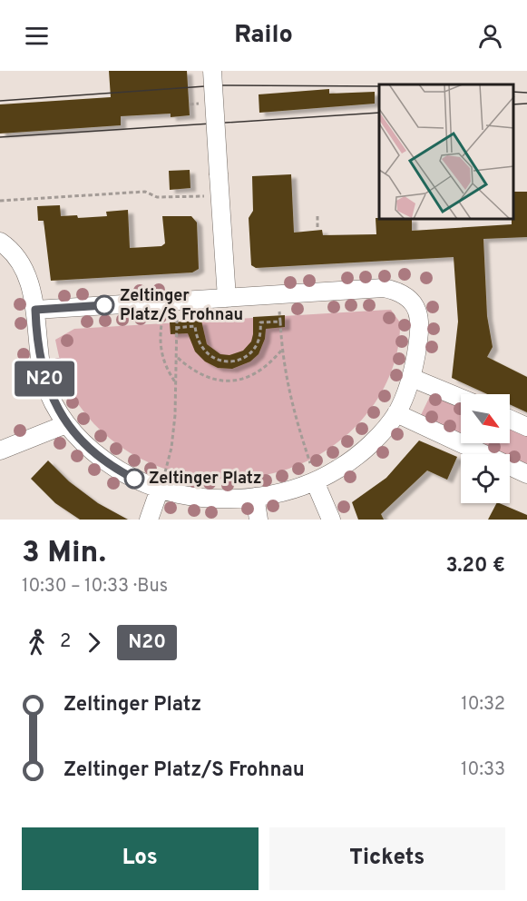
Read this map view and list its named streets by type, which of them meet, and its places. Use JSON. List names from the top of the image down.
{
  "places": ["Zeltinger Platz/S Frohnau", "Zeltinger Platz"],
  "lines": ["bus line N20"],
  "north": "bottom right",
  "page": {
    "header": "Railo",
    "on_map": "N20",
    "heading": ["3 Min.", "10:30 – 10:33 · Bus", "3.20 €"],
    "legs": ["2", "N20"],
    "list": [
      {
        "name": "Zeltinger Platz",
        "value": "10:32"
      },
      {
        "name": "Zeltinger Platz/S Frohnau",
        "value": "10:33"
      }
    ],
    "buttons": ["Los", "Tickets"]
  }
}
